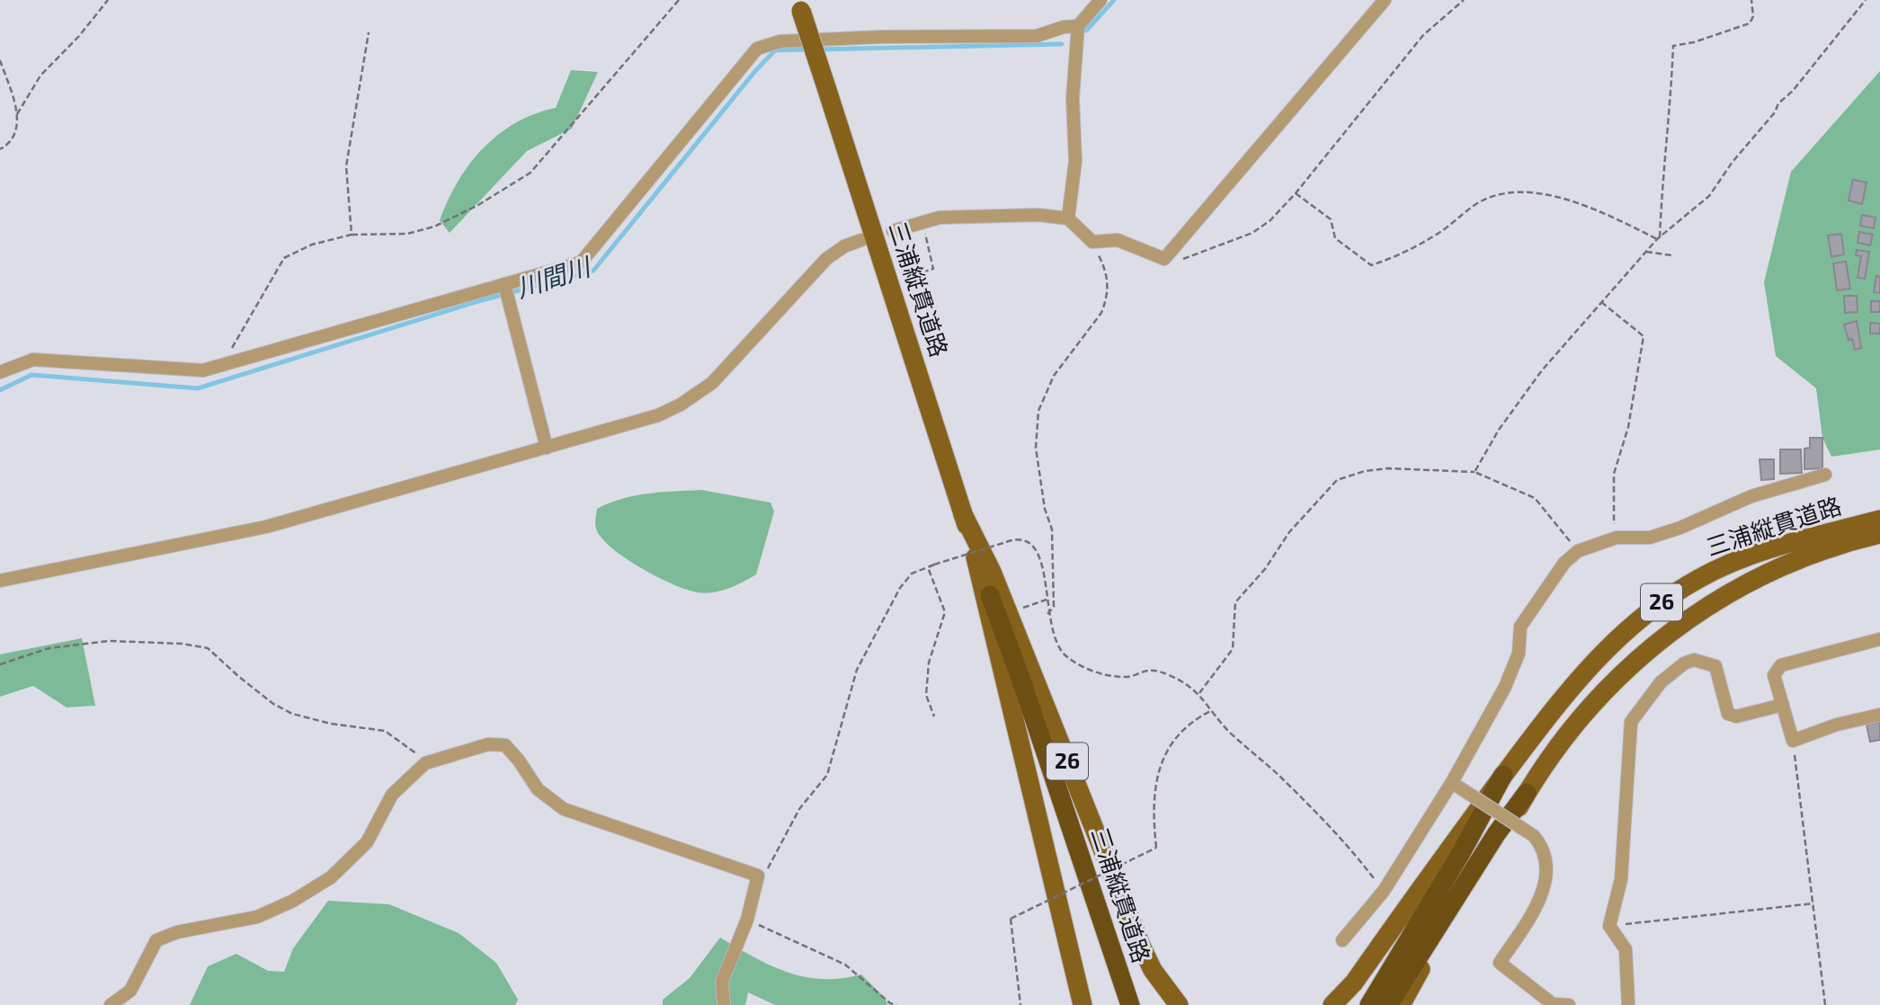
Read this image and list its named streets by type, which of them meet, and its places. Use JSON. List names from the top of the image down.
{
  "streets": {
    "highway": ["三浦縦貫道路", "26"]
  },
  "crossings": [
    ["三浦縦貫道路", "26"]
  ],
  "water": ["川間川"]
}
